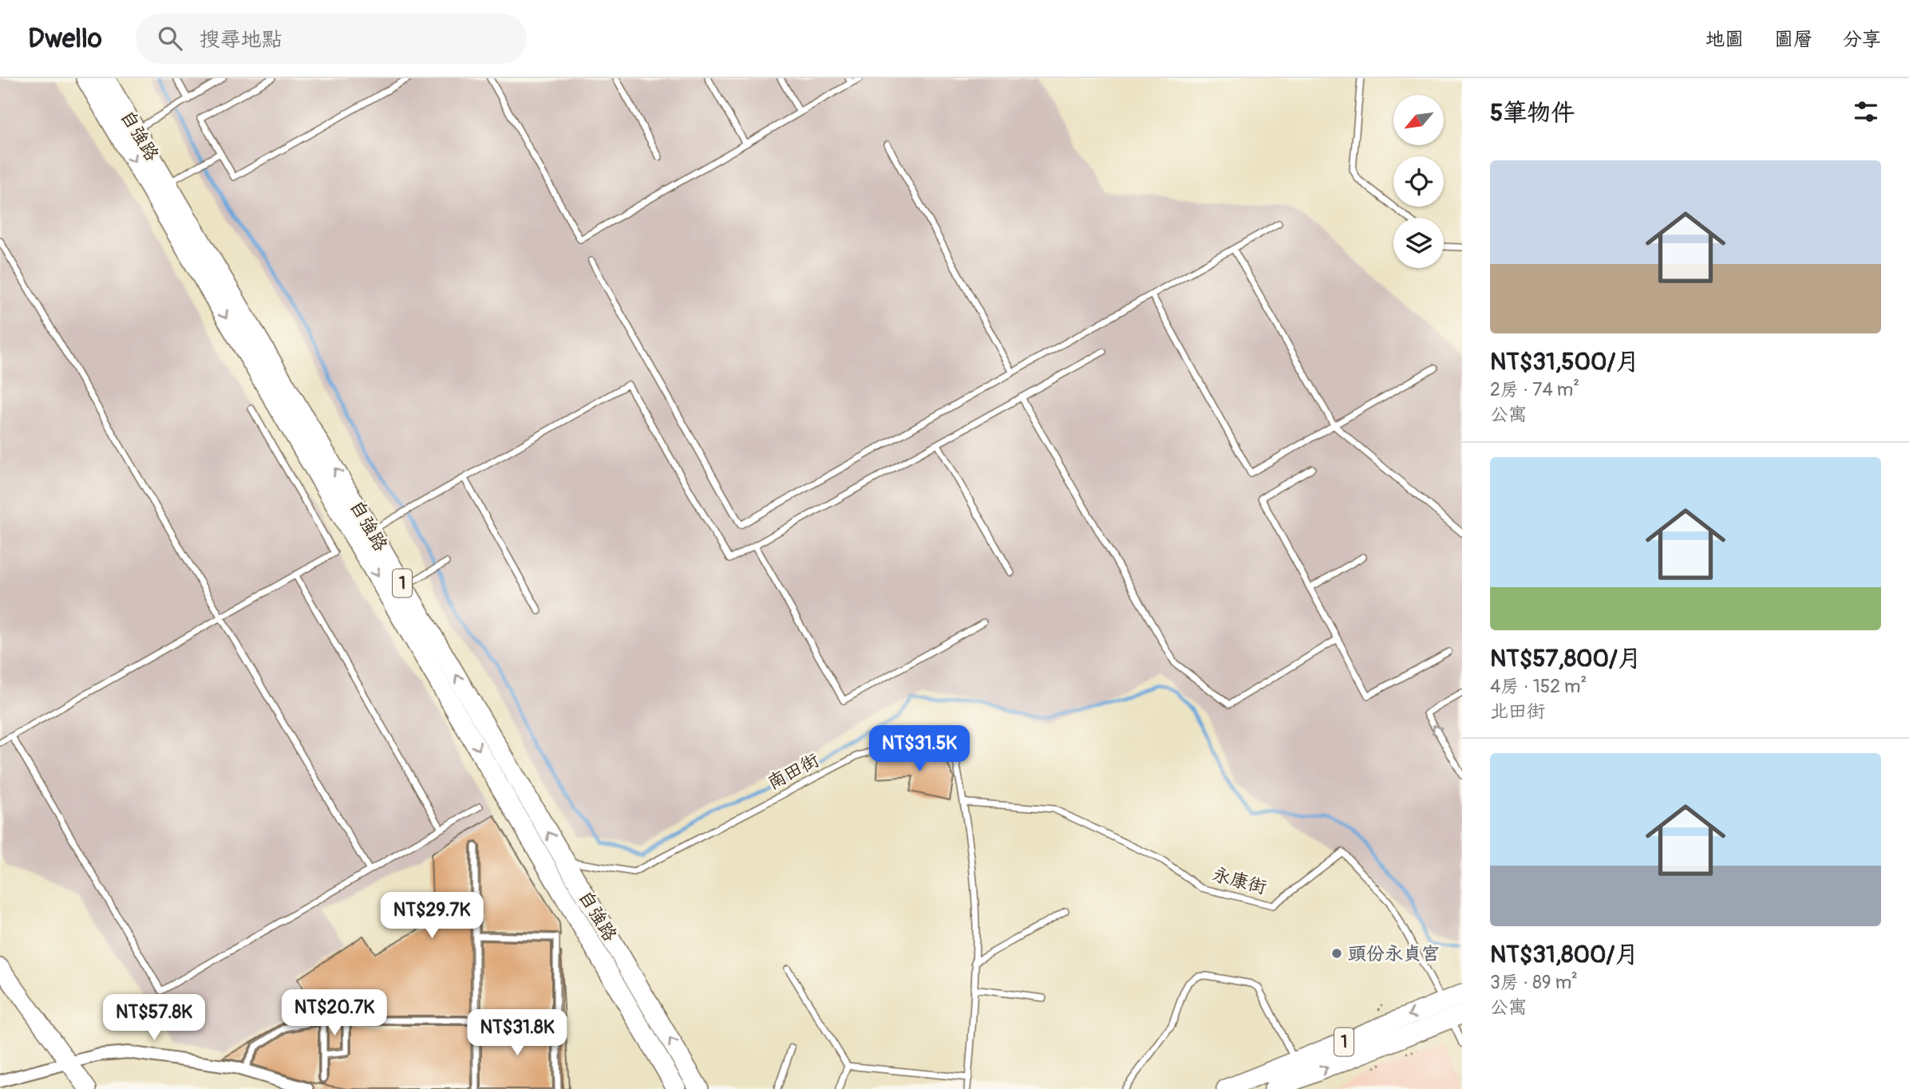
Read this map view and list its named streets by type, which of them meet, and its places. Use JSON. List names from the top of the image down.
{
  "streets": {
    "main road": ["自強路", "1"],
    "lane": ["南田街", "永康街"]
  },
  "crossings": [
    ["自強路", "南田街"],
    ["1", "永康街"],
    ["南田街", "永康街"]
  ],
  "places": ["頭份永貞宮"],
  "north": "bottom left",
  "page": {
    "header": "Dwello",
    "search": "搜尋地點",
    "nav": ["地圖", "圖層", "分享"],
    "heading": "5筆物件",
    "list": [
      {
        "name": "NT$31,500/月",
        "note": "2房 · 74 m² · 公寓"
      },
      {
        "name": "NT$57,800/月",
        "note": "4房 · 152 m² · 北田街"
      },
      {
        "name": "NT$31,800/月",
        "note": "3房 · 89 m² · 公寓"
      }
    ],
    "price": [
      "NT$31.5K",
      "NT$29.7K",
      "NT$20.7K",
      "NT$57.8K",
      "NT$31.8K"
    ]
  }
}
